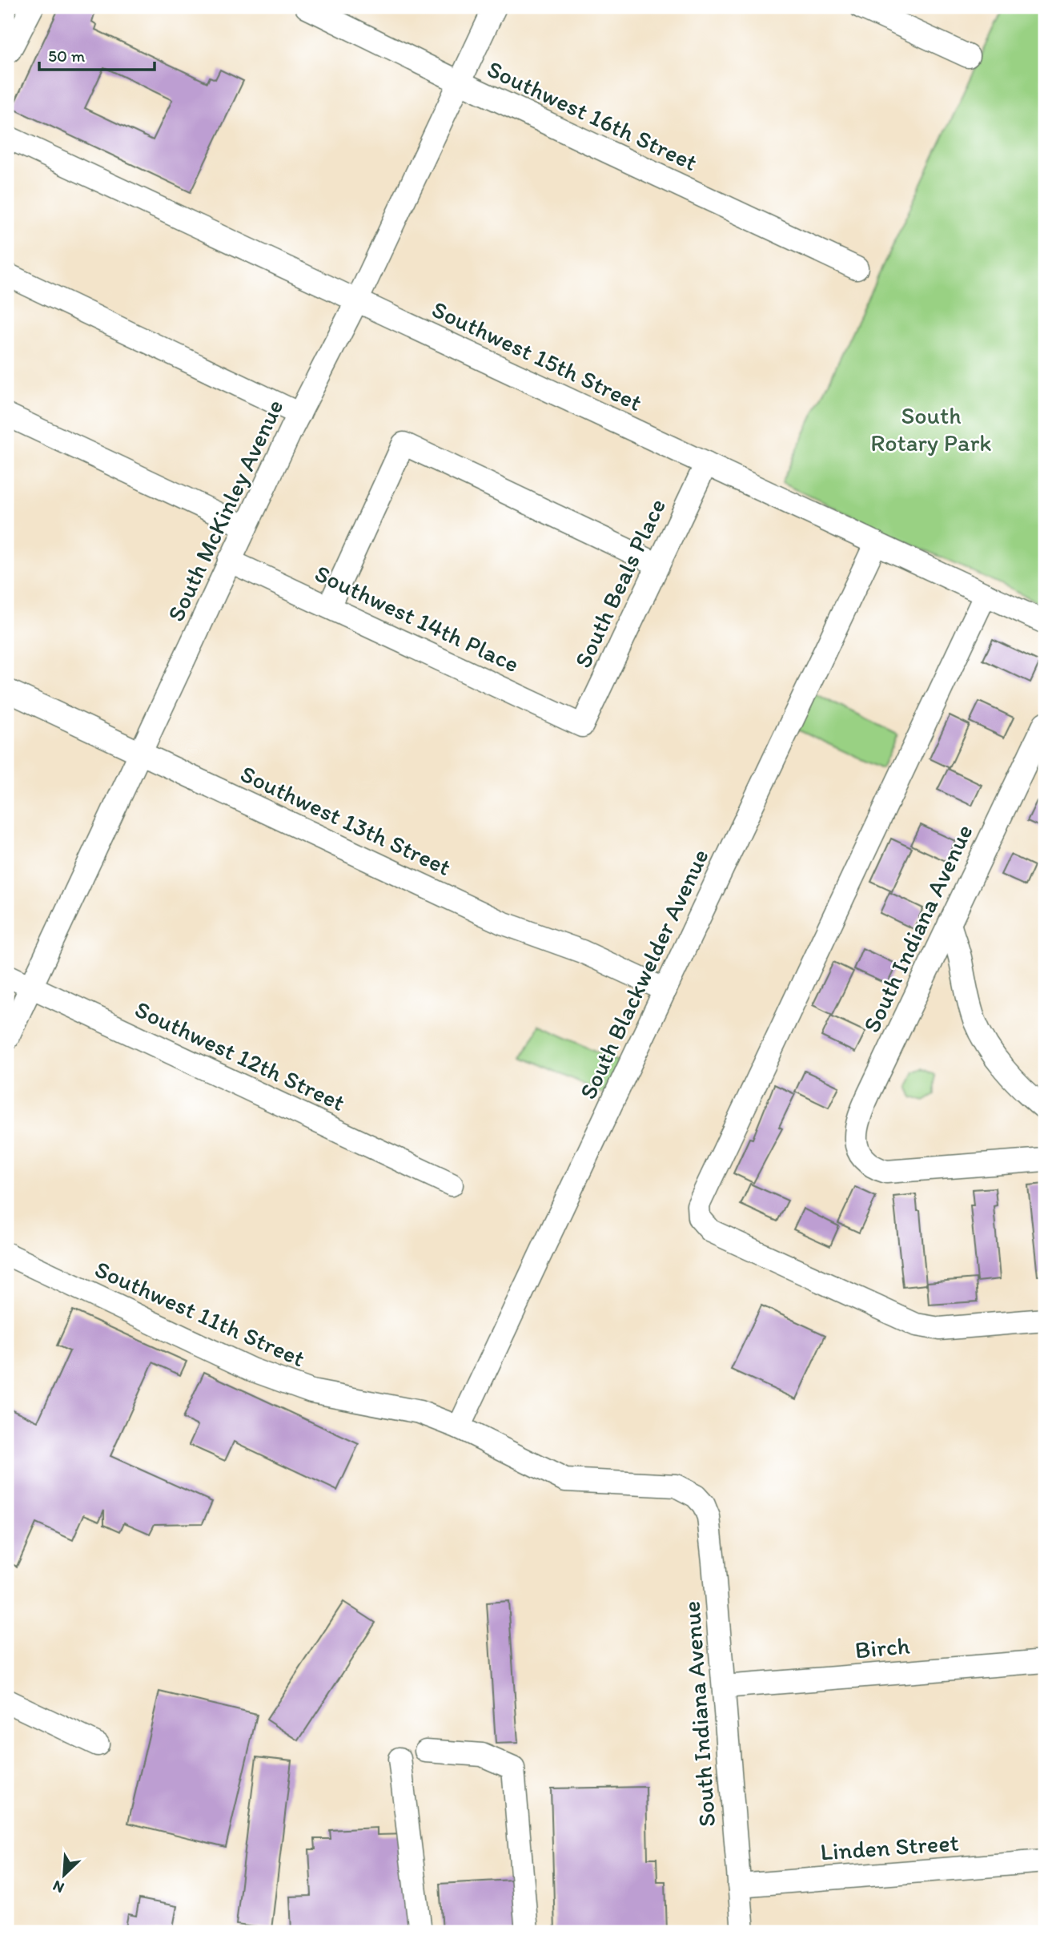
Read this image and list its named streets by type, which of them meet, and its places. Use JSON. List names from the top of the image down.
{
  "streets": {
    "street": [
      "Southwest 16th Street",
      "Southwest 15th Street",
      "South McKinley Avenue",
      "South Beals Place",
      "Southwest 14th Place",
      "Southwest 13th Street",
      "South Indiana Avenue",
      "South Blackwelder Avenue",
      "Southwest 12th Street",
      "Southwest 11th Street",
      "Birch",
      "Linden Street"
    ]
  },
  "crossings": [
    ["Southwest 16th Street", "South McKinley Avenue"],
    ["Southwest 15th Street", "South McKinley Avenue"],
    ["Southwest 15th Street", "South Beals Place"],
    ["Southwest 15th Street", "South Blackwelder Avenue"],
    ["South McKinley Avenue", "Southwest 14th Place"],
    ["South McKinley Avenue", "Southwest 13th Street"],
    ["South McKinley Avenue", "Southwest 12th Street"],
    ["South Beals Place", "Southwest 14th Place"],
    ["Southwest 13th Street", "South Blackwelder Avenue"],
    ["South Indiana Avenue", "Southwest 11th Street"],
    ["South Indiana Avenue", "Birch"],
    ["South Indiana Avenue", "Linden Street"],
    ["South Blackwelder Avenue", "Southwest 11th Street"]
  ],
  "parks": ["South Rotary Park"],
  "scale_bar": "50 m",
  "north": "bottom left"
}
